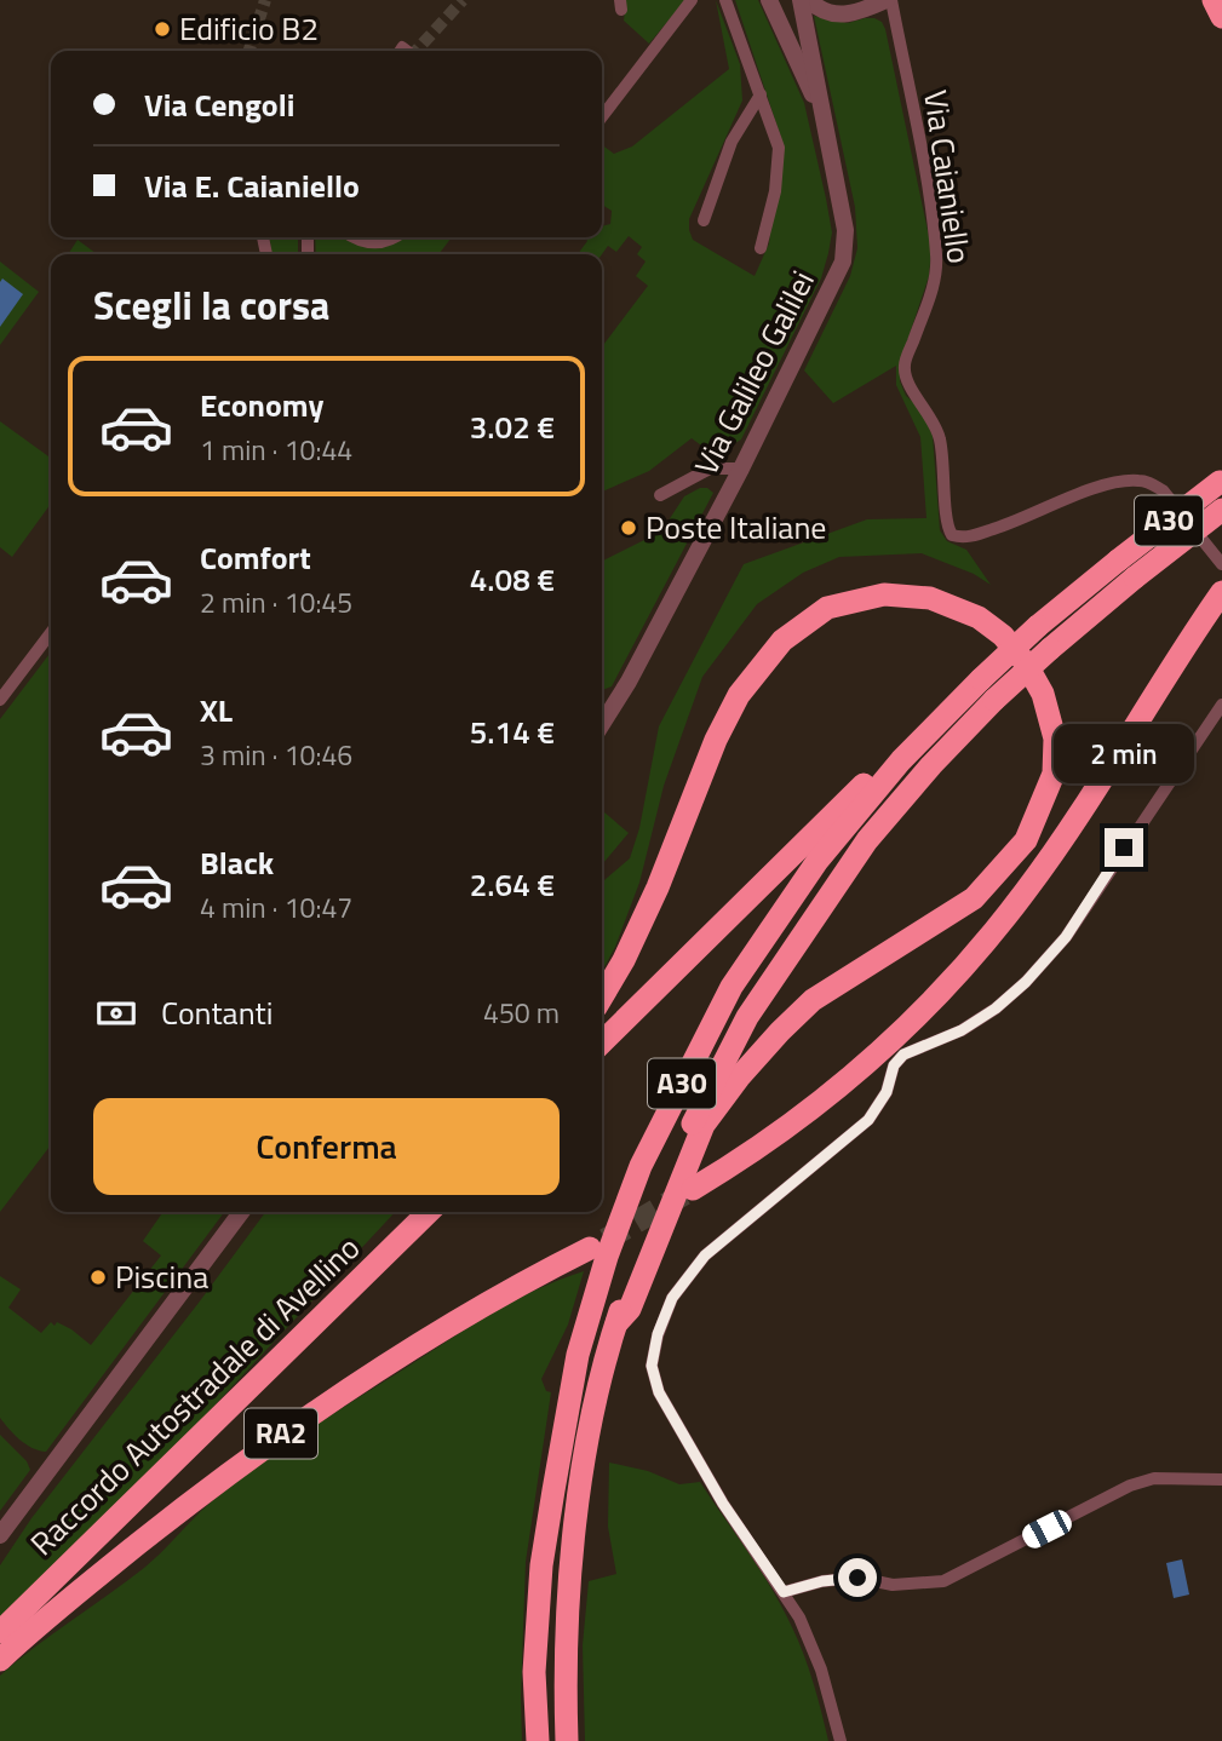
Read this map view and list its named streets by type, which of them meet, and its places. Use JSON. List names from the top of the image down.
{
  "streets": {
    "highway": ["A30", "Raccordo Autostradale di Avellino", "RA2"],
    "street": ["Via Caianiello", "Via Galileo Galilei"]
  },
  "places": ["Edificio B2", "Poste Italiane", "Piscina"],
  "page": {
    "banner": ["Via Cengoli", "Via E. Caianiello"],
    "heading": "Scegli la corsa",
    "list": [
      {
        "name": "Economy",
        "note": "1 min · 10:44",
        "value": "3.02 €"
      },
      {
        "name": "Comfort",
        "note": "2 min · 10:45",
        "value": "4.08 €"
      },
      {
        "name": "XL",
        "note": "3 min · 10:46",
        "value": "5.14 €"
      },
      {
        "name": "Black",
        "note": "4 min · 10:47",
        "value": "2.64 €"
      }
    ],
    "bubble": "2 min",
    "pay": ["Contanti", "450 m"],
    "buttons": "Conferma"
  }
}
